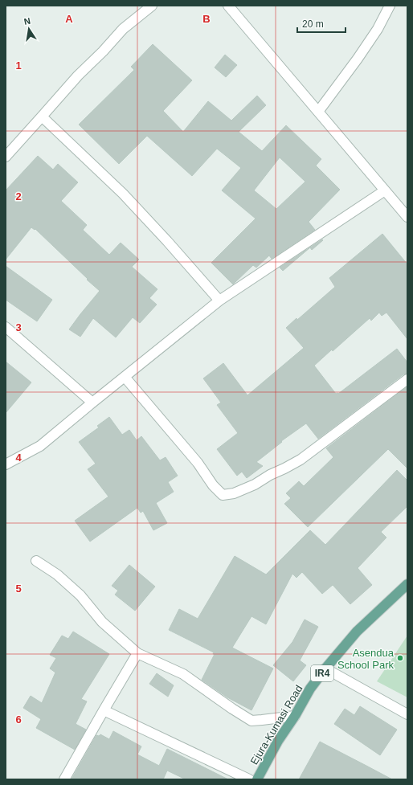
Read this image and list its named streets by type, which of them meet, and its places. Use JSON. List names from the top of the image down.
{
  "streets": {
    "main road": ["IR4", "Ejura-Kumasi Road"]
  },
  "places": ["Asendua School Park"],
  "scale_bar": "20 m",
  "north": "top",
  "grid": {
    "columns": ["A", "B"],
    "rows": [
      "1",
      "2",
      "3",
      "4",
      "5",
      "6"
    ]
  }
}
